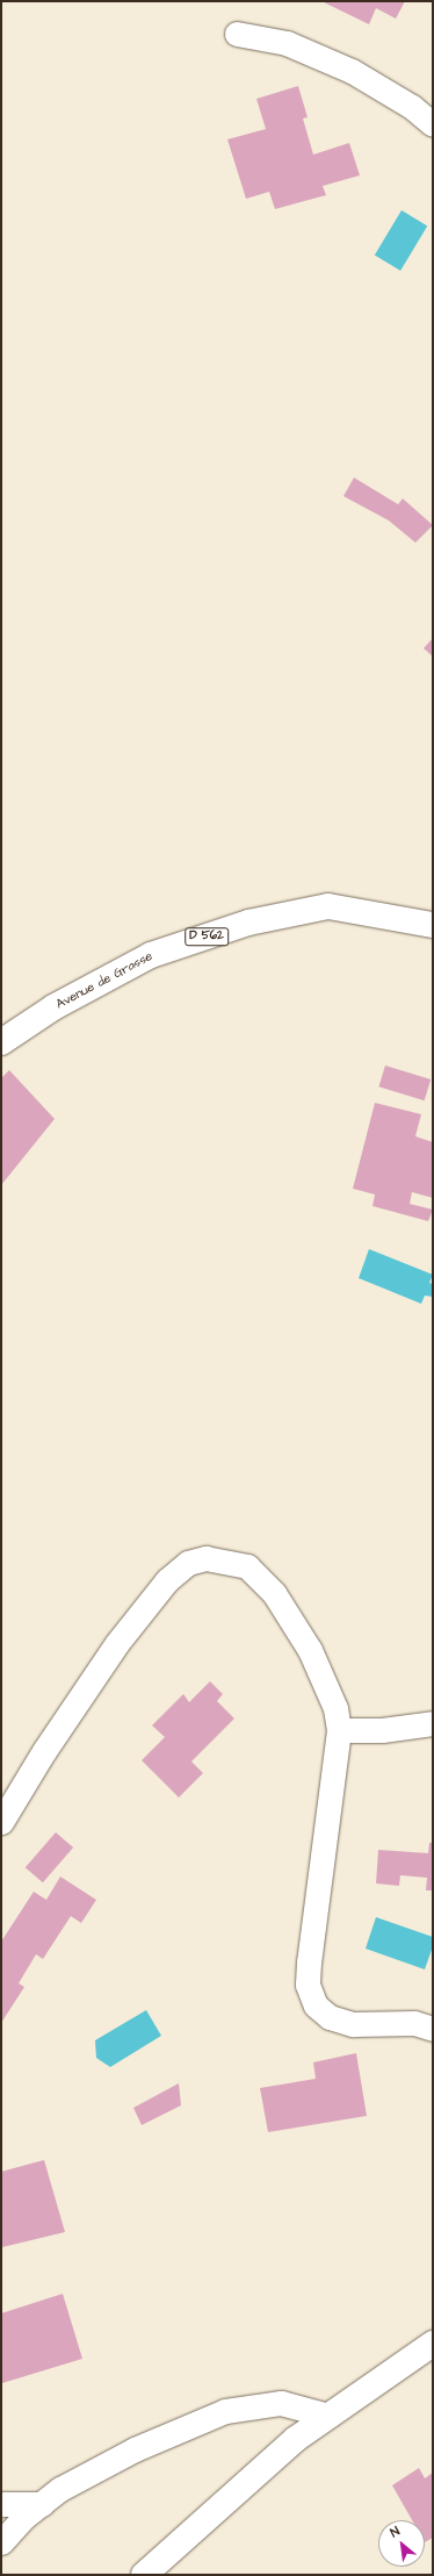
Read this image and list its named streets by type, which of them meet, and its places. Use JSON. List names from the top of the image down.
{
  "streets": {
    "main road": ["D 562", "Avenue de Grasse"]
  },
  "north": "top left"
}
